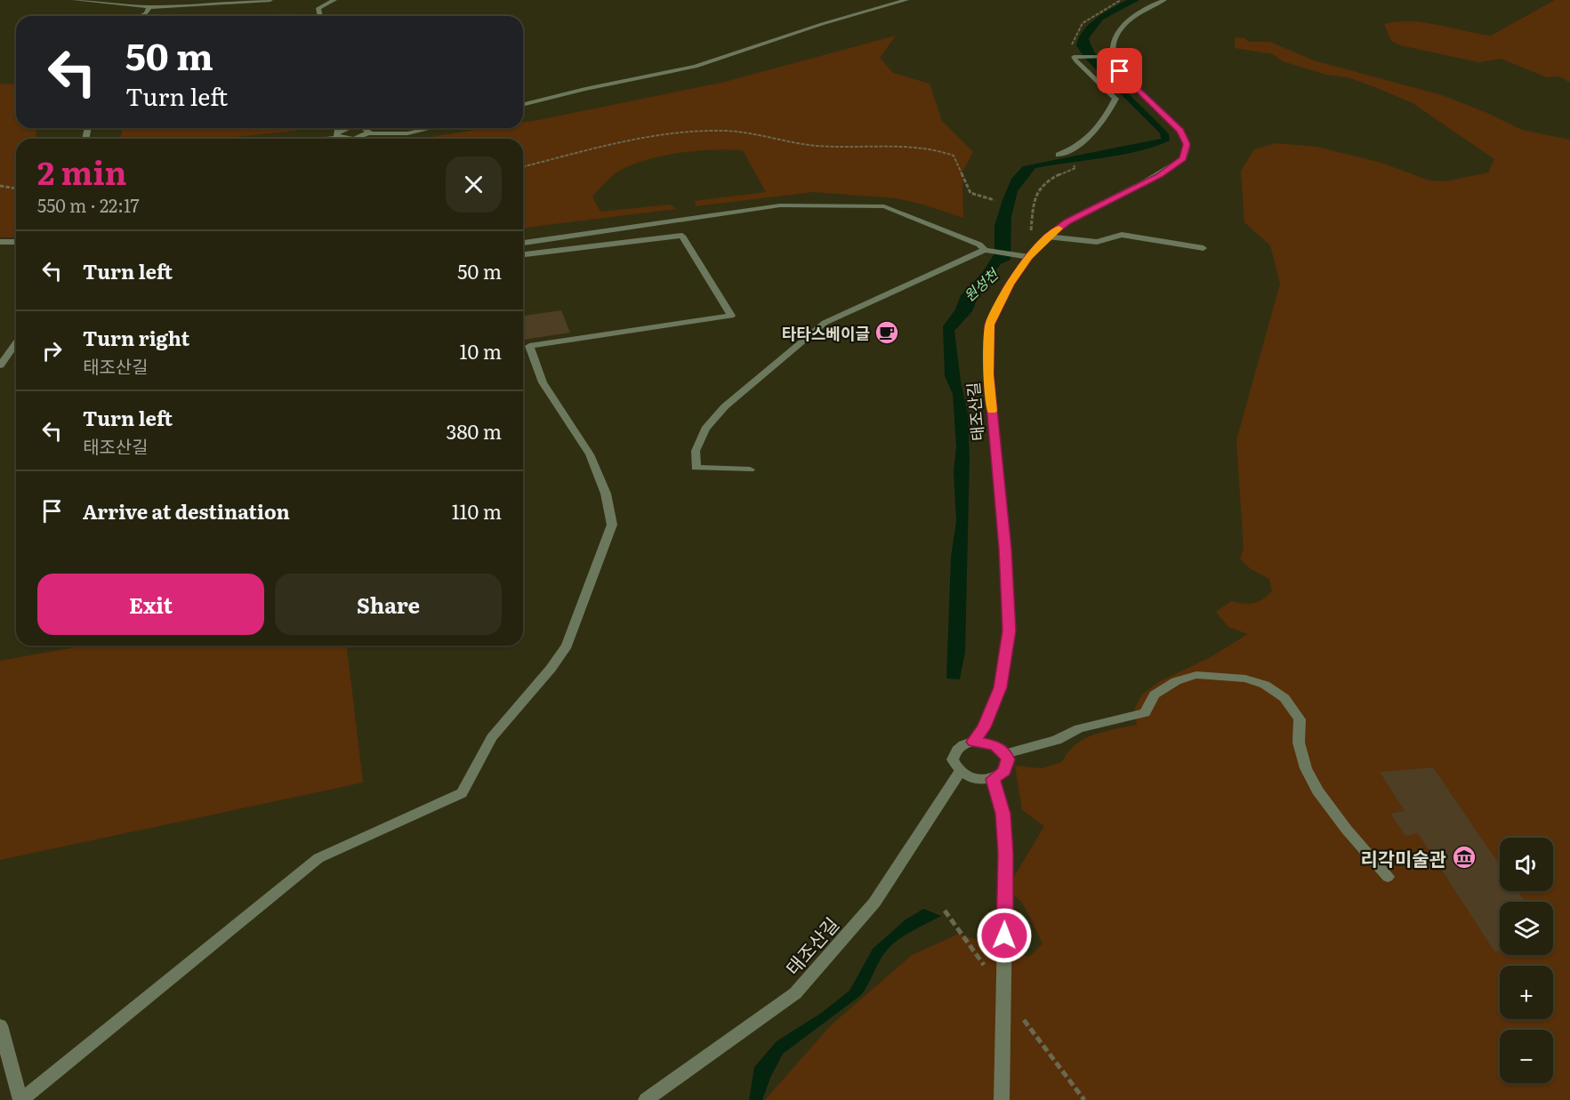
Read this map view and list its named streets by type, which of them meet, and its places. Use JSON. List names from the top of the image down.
{
  "streets": {
    "street": ["태조산길"]
  },
  "water": ["원성천"],
  "places": {
    "cafe": ["타타스베이글"],
    "museum": ["리각미술관"]
  },
  "page": {
    "turn": ["50 m", "Turn left"],
    "heading": ["2 min", "550 m · 22:17"],
    "list": [
      {
        "name": "Turn left",
        "value": "50 m"
      },
      {
        "name": "Turn right",
        "note": "태조산길",
        "value": "10 m"
      },
      {
        "name": "Turn left",
        "note": "태조산길",
        "value": "380 m"
      },
      {
        "name": "Arrive at destination",
        "value": "110 m"
      }
    ],
    "buttons": ["Exit", "Share"],
    "map_buttons": ["+", "−"]
  }
}
